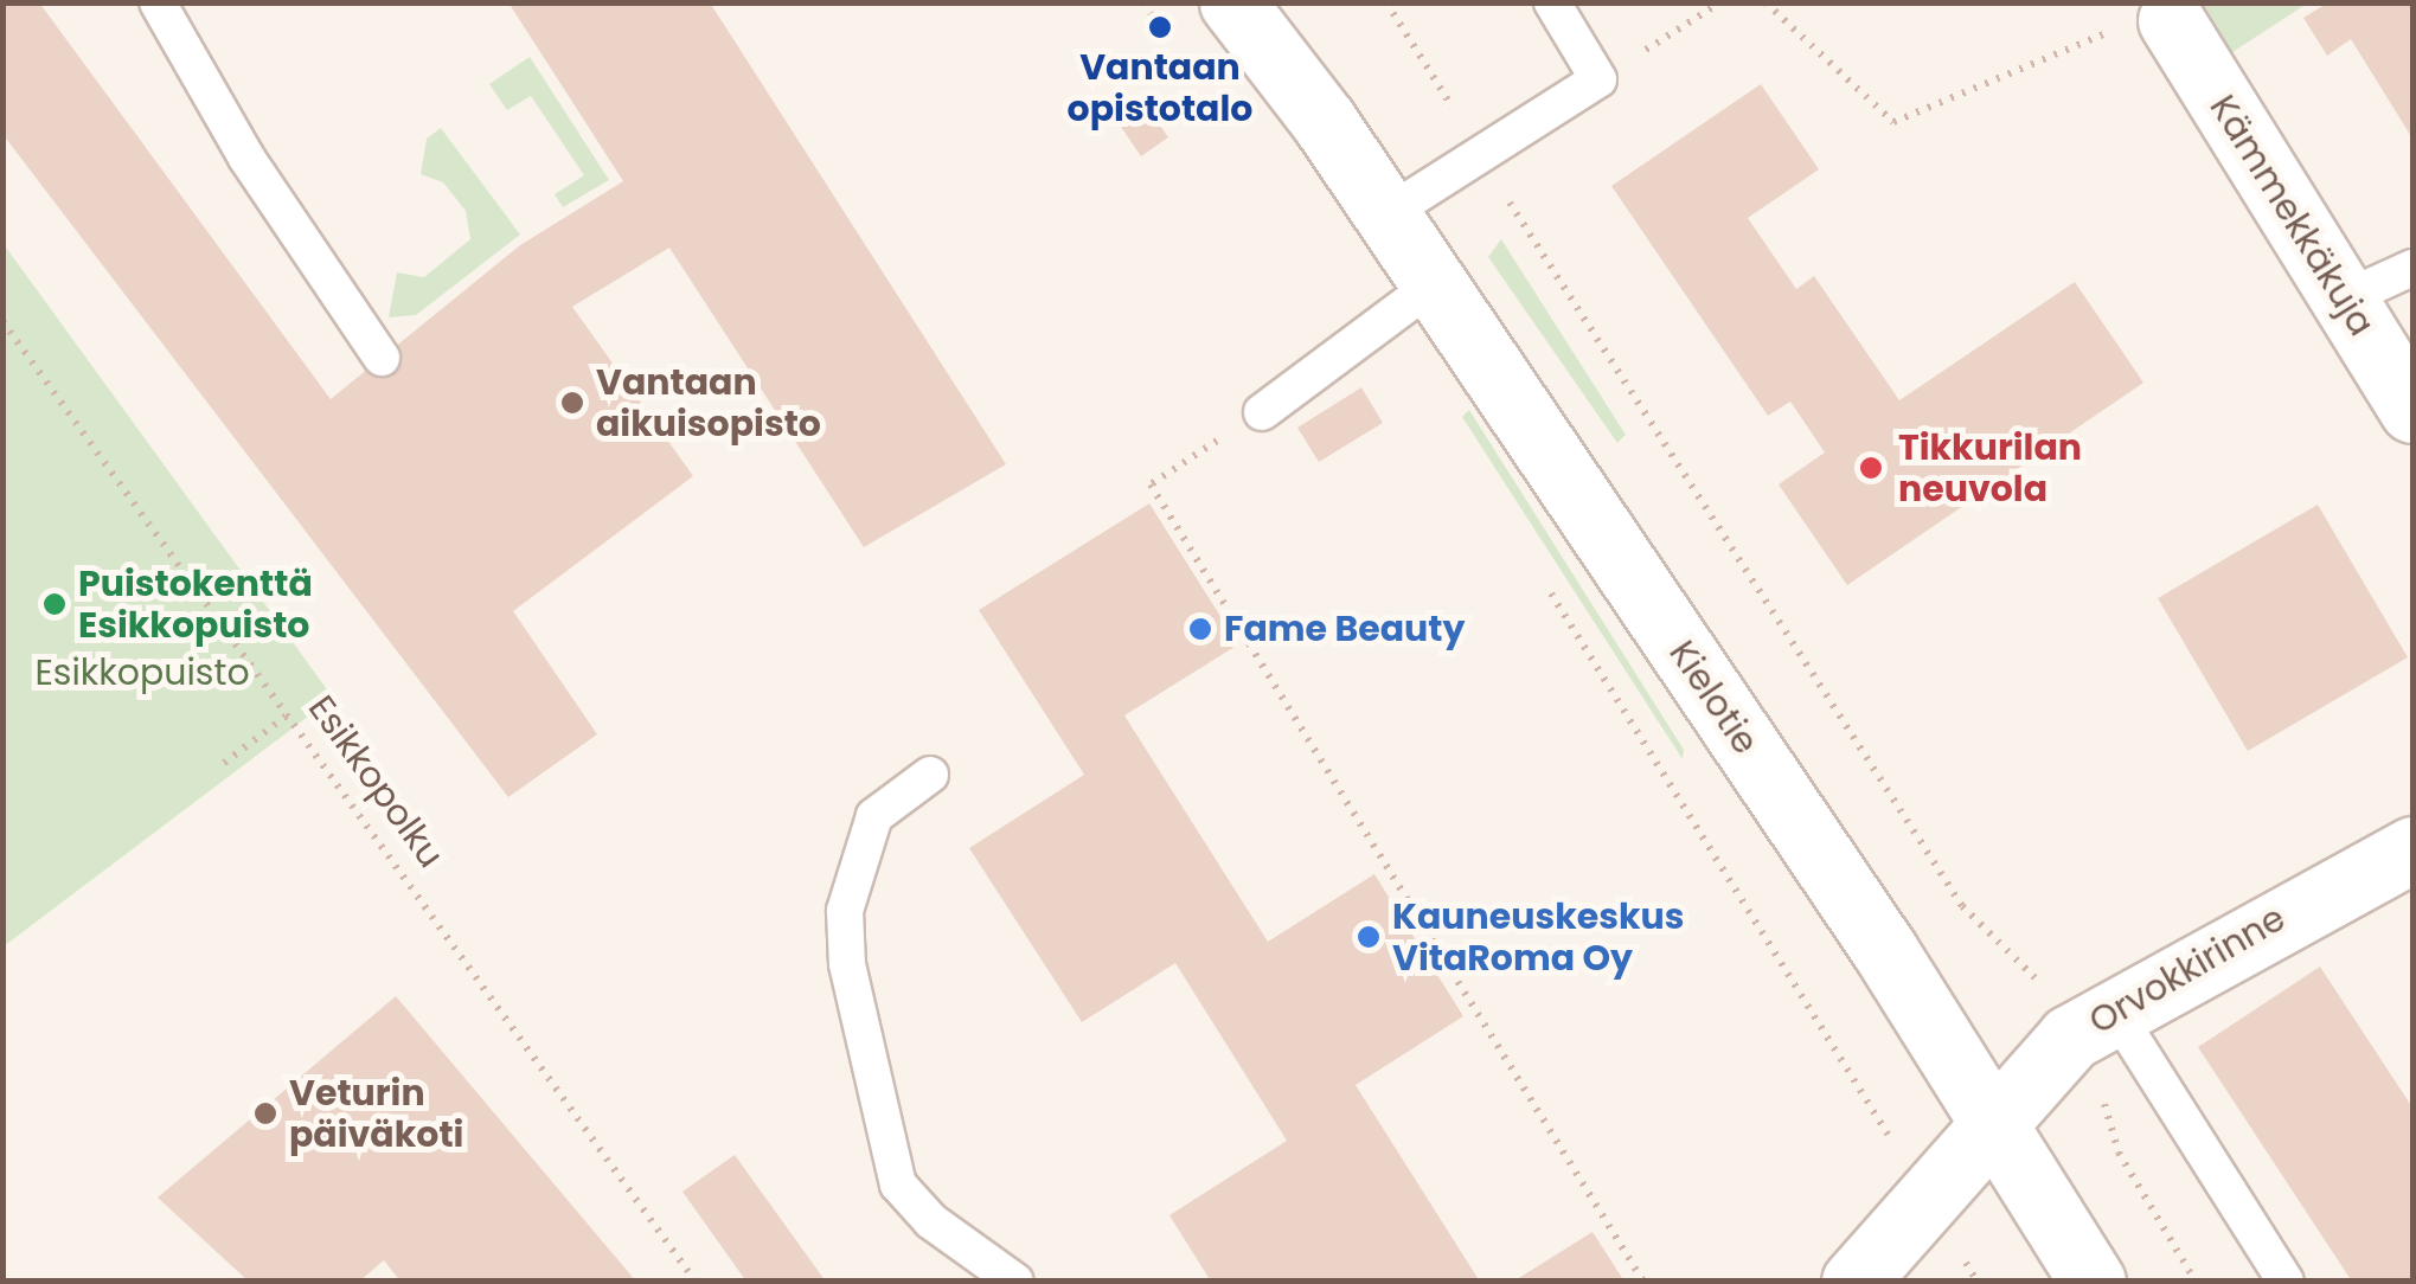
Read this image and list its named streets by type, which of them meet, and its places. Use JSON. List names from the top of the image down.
{
  "streets": {
    "street": ["Kämmekkäkuja", "Kielotie", "Orvokkirinne"],
    "path": ["Esikkopolku"]
  },
  "crossings": [
    ["Kielotie", "Orvokkirinne"]
  ],
  "parks": ["Esikkopuisto"],
  "places": [
    "Vantaan opistotalo",
    "Vantaan aikuisopisto",
    "Tikkurilan neuvola",
    "Puistokenttä Esikkopuisto",
    "Fame Beauty",
    "Kauneuskeskus VitaRoma Oy",
    "Veturin päiväkoti"
  ]
}
